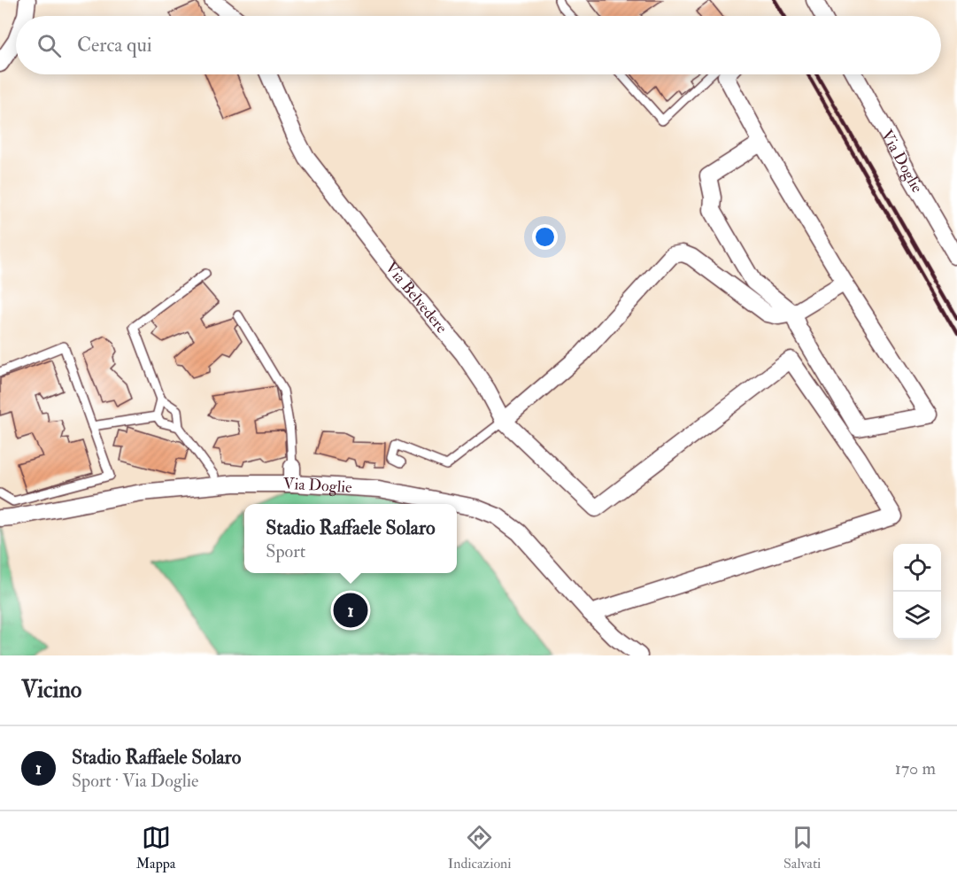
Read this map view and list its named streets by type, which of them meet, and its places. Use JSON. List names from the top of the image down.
{
  "streets": {
    "street": ["Via Doglie", "Via Belvedere"]
  },
  "crossings": [
    ["Via Doglie", "Via Belvedere"]
  ],
  "page": {
    "search": "Cerca qui",
    "popup": ["Stadio Raffaele Solaro", "Sport"],
    "pins": "1",
    "heading": "Vicino",
    "list": [
      {
        "mark": "1",
        "name": "Stadio Raffaele Solaro",
        "note": "Sport · Via Doglie",
        "value": "170 m"
      }
    ],
    "nav": ["Mappa", "Indicazioni", "Salvati"]
  }
}
